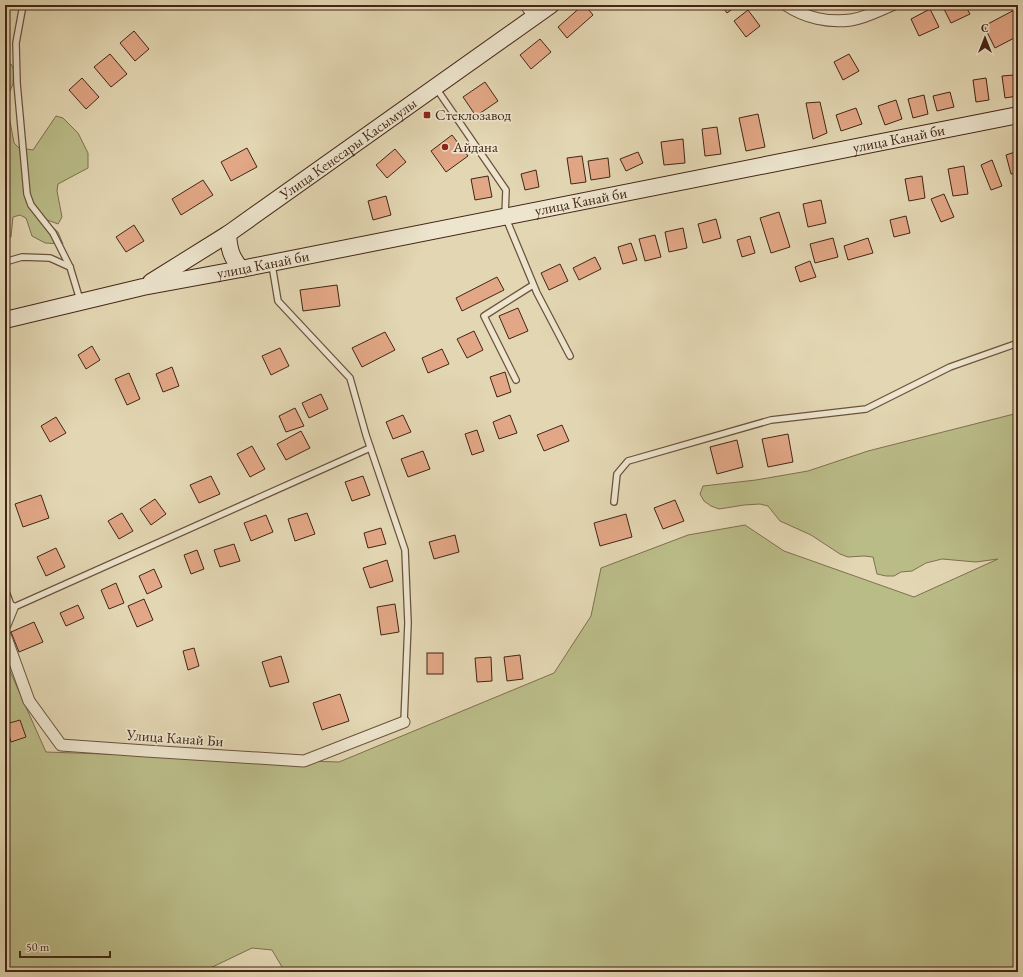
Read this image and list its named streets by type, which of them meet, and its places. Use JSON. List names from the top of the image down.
{
  "streets": {
    "main road": ["улица Канай би", "Улица Кенесары Касымулы"],
    "street": ["Улица Канай Би"]
  },
  "crossings": [
    ["улица Канай би", "Улица Кенесары Касымулы"]
  ],
  "places": {
    "transit": ["Стеклозавод"],
    "other": ["Айдана"]
  },
  "scale_bar": "50 m",
  "north": "top"
}
